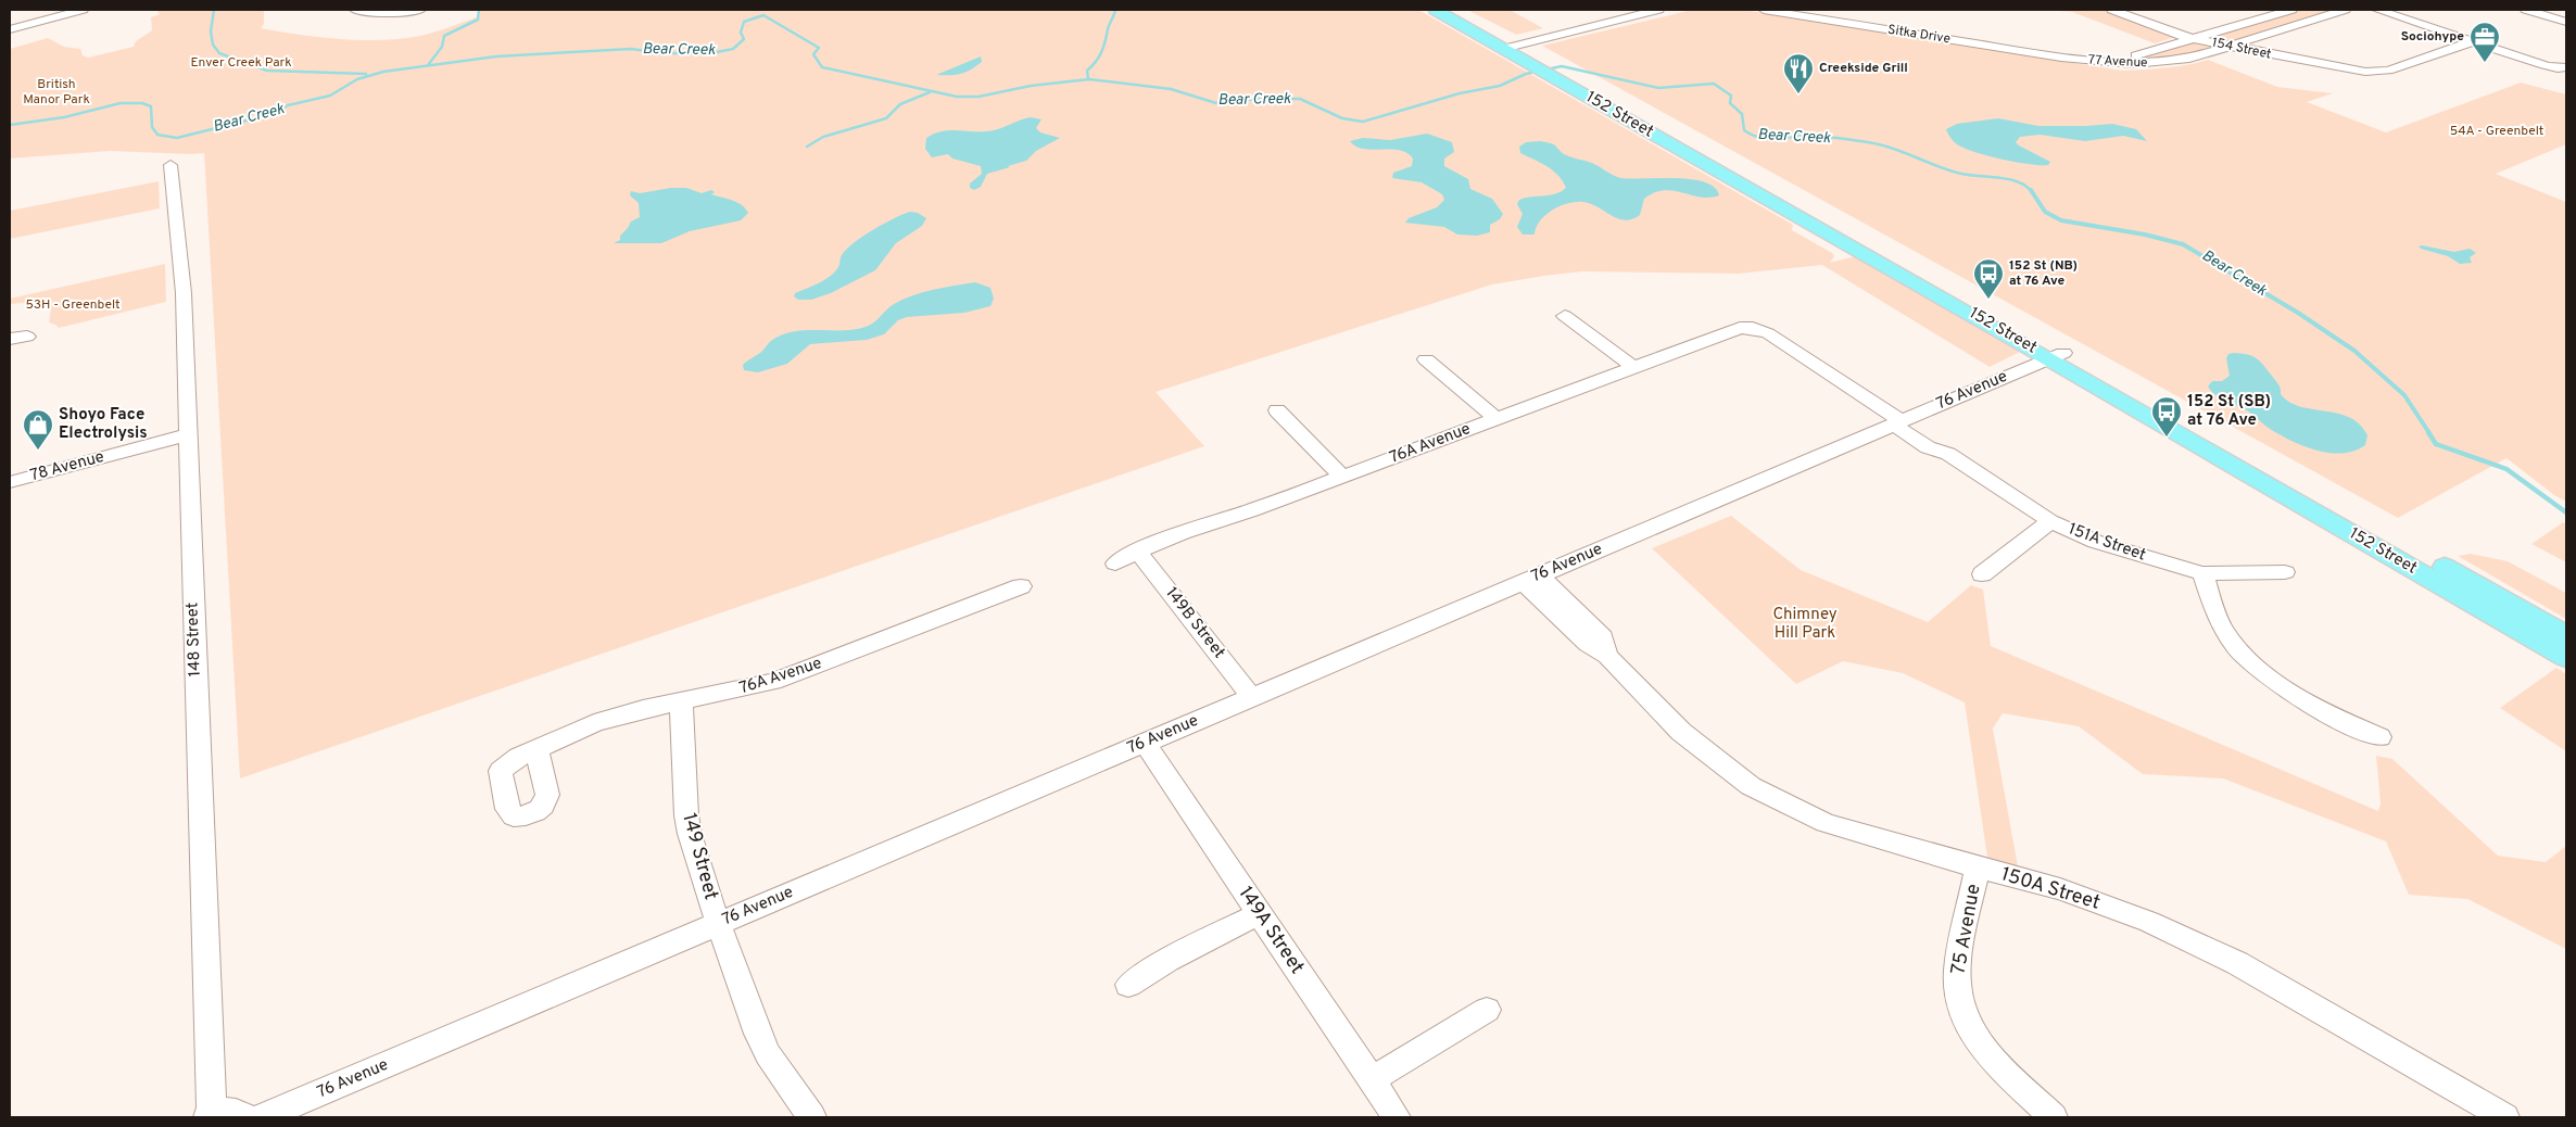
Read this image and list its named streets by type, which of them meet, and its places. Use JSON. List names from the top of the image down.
{
  "streets": {
    "main road": ["152 Street"],
    "street": [
      "Sitka Drive",
      "154 Street",
      "77 Avenue",
      "76 Avenue",
      "76A Avenue",
      "78 Avenue",
      "151A Street",
      "149B Street",
      "148 Street",
      "149 Street",
      "150A Street",
      "75 Avenue",
      "149A Street"
    ]
  },
  "crossings": [
    ["Sitka Drive", "77 Avenue"],
    ["154 Street", "77 Avenue"],
    ["152 Street", "76 Avenue"],
    ["76 Avenue", "151A Street"],
    ["76 Avenue", "149B Street"],
    ["76 Avenue", "149 Street"],
    ["76 Avenue", "150A Street"],
    ["76 Avenue", "149A Street"],
    ["76A Avenue", "151A Street"],
    ["76A Avenue", "149B Street"],
    ["76A Avenue", "149 Street"],
    ["78 Avenue", "148 Street"],
    ["150A Street", "75 Avenue"]
  ],
  "water": ["Bear Creek"],
  "parks": [
    "Enver Creek Park",
    "British Manor Park",
    "54A - Greenbelt",
    "53H - Greenbelt",
    "Chimney Hill Park"
  ],
  "places": {
    "office": ["Sociohype"],
    "restaurant": ["Creekside Grill"],
    "bus stop": ["152 St (NB) at 76 Ave", "152 St (SB) at 76 Ave"],
    "shop": ["Shoyo Face Electrolysis"]
  }
}
